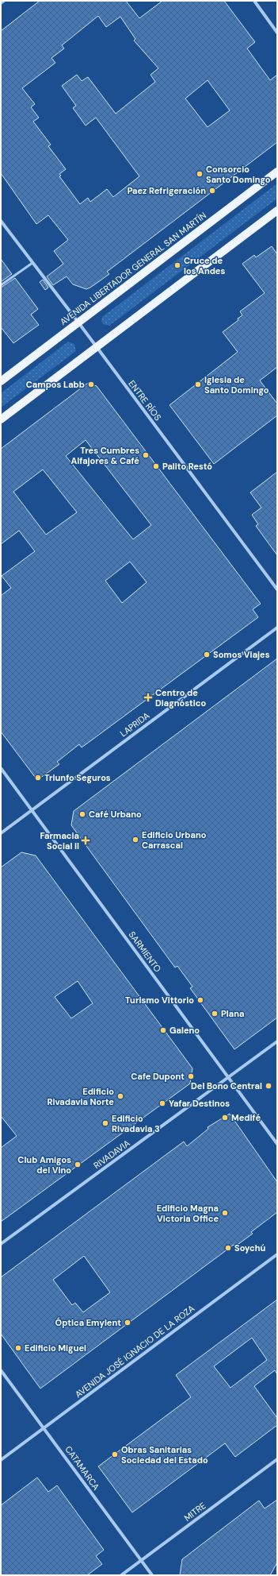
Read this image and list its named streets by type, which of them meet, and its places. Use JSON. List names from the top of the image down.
{
  "streets": {
    "main road": ["AVENIDA LIBERTADOR GENERAL SAN MARTÍN"],
    "street": [
      "ENTRE RÍOS",
      "LAPRIDA",
      "SARMIENTO",
      "RIVADAVIA",
      "AVENIDA JOSÉ IGNACIO DE LA ROZA",
      "CATAMARCA",
      "MITRE"
    ]
  },
  "crossings": [
    ["AVENIDA LIBERTADOR GENERAL SAN MARTÍN", "ENTRE RÍOS"],
    ["LAPRIDA", "SARMIENTO"],
    ["SARMIENTO", "RIVADAVIA"],
    ["AVENIDA JOSÉ IGNACIO DE LA ROZA", "CATAMARCA"],
    ["CATAMARCA", "MITRE"]
  ],
  "places": {
    "other": [
      "Consorcio Santo Domingo",
      "Paez Refrigeración",
      "Cruce de los Andes",
      "Campos Labb",
      "Iglesia de Santo Domingo",
      "Tres Cumbres Alfajores & Café",
      "Palito Restó",
      "Somos Viajes",
      "Triunfo Seguros",
      "Café Urbano",
      "Edificio Urbano Carrascal",
      "Turismo Vittorio",
      "Plana",
      "Galeno",
      "Cafe Dupont",
      "Del Bono Central",
      "Edificio Rivadavia Norte",
      "Yafar Destinos",
      "Medifé",
      "Edificio Rivadavia 3",
      "Club Amigos del Vino",
      "Edificio Magna Victoria Office",
      "Soychú",
      "Óptica Emylent",
      "Edificio Miguel",
      "Obras Sanitarias Sociedad del Estado"
    ],
    "health": ["Centro de Diagnóstico", "Farmacia Social II"]
  }
}
